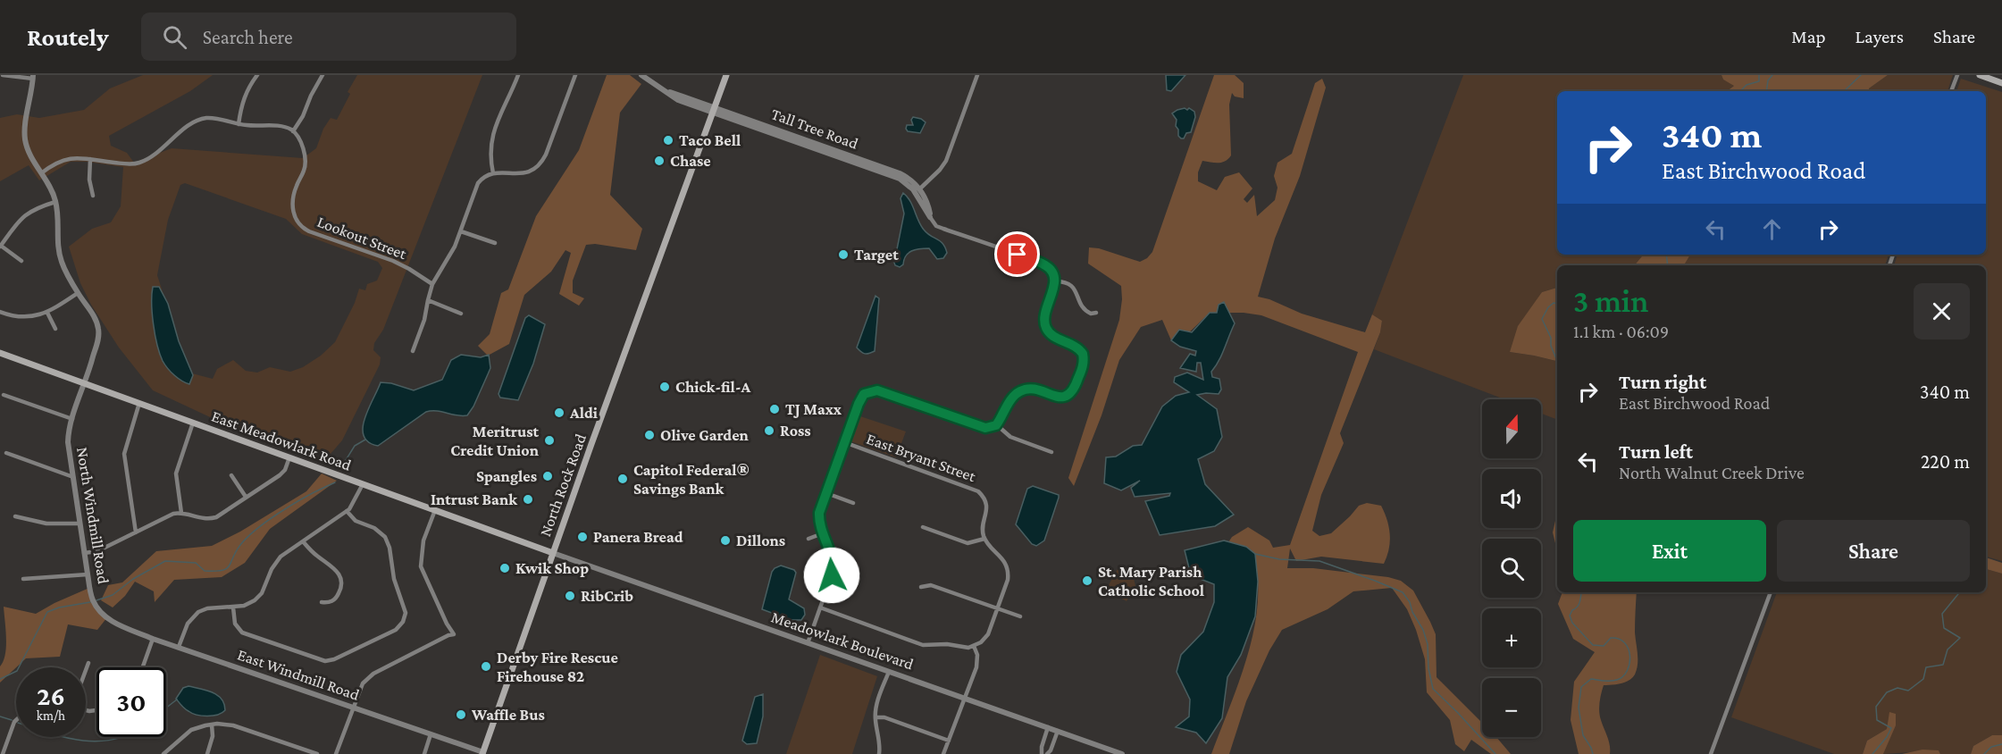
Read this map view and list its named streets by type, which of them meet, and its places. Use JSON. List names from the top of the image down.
{
  "streets": {
    "main road": ["East Meadowlark Road", "North Rock Road"],
    "street": [
      "Tall Tree Road",
      "Lookout Street",
      "East Bryant Street",
      "North Windmill Road",
      "Meadowlark Boulevard",
      "East Windmill Road"
    ]
  },
  "crossings": [
    ["Tall Tree Road", "North Rock Road"],
    ["East Meadowlark Road", "North Rock Road"],
    ["East Meadowlark Road", "North Windmill Road"],
    ["East Meadowlark Road", "Meadowlark Boulevard"],
    ["North Rock Road", "Meadowlark Boulevard"],
    ["North Rock Road", "East Windmill Road"],
    ["North Windmill Road", "East Windmill Road"]
  ],
  "places": [
    "Taco Bell",
    "Chase",
    "Target",
    "Chick-fil-A",
    "TJ Maxx",
    "Aldi",
    "Ross",
    "Olive Garden",
    "Meritrust Credit Union",
    "Spangles",
    "Capitol Federal® Savings Bank",
    "Intrust Bank",
    "Panera Bread",
    "Dillons",
    "Kwik Shop",
    "St. Mary Parish Catholic School",
    "RibCrib",
    "Derby Fire Rescue Firehouse 82",
    "Waffle Bus"
  ],
  "north": "top",
  "page": {
    "header": "Routely",
    "search": "Search here",
    "nav": ["Map", "Layers", "Share"],
    "turn": ["340 m", "East Birchwood Road"],
    "heading": ["3 min", "1.1 km · 06:09"],
    "list": [
      {
        "name": "Turn right",
        "note": "East Birchwood Road",
        "value": "340 m"
      },
      {
        "name": "Turn left",
        "note": "North Walnut Creek Drive",
        "value": "220 m"
      }
    ],
    "map_buttons": ["+", "−"],
    "buttons": ["Exit", "Share"],
    "speed": "26 km/h",
    "limit": "30"
  }
}
